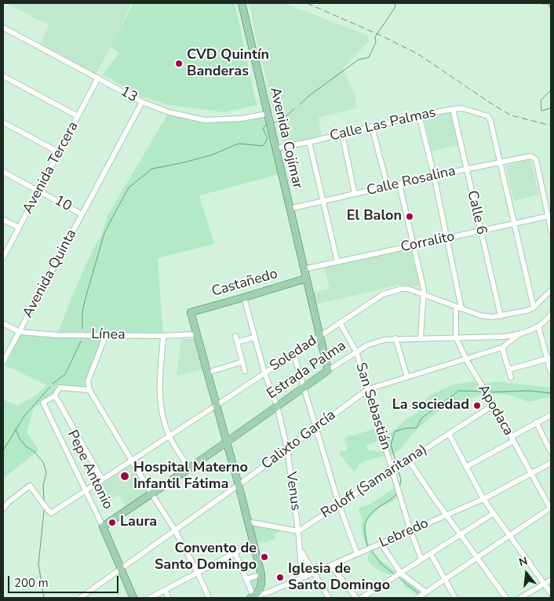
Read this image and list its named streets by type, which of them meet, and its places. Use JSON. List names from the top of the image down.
{
  "streets": {
    "main road": [
      "Avenida Cojímar",
      "Castañedo",
      "Estrada Palma",
      "Pepe Antonio"
    ],
    "street": [
      "13",
      "Calle Las Palmas",
      "Avenida Tercera",
      "Calle Rosalina",
      "10",
      "Calle 6",
      "Corralito",
      "Avenida Quinta",
      "Línea",
      "Soledad",
      "San Sebastián",
      "Apodaca",
      "Calixto García",
      "Roloff (Samaritana)",
      "Venus",
      "Lebredo"
    ]
  },
  "crossings": [
    ["13", "Avenida Cojímar"],
    ["13", "Avenida Tercera"],
    ["13", "Avenida Quinta"],
    ["Calle Las Palmas", "Avenida Cojímar"],
    ["Calle Las Palmas", "Calle Rosalina"],
    ["Calle Las Palmas", "Calle 6"],
    ["Calle Las Palmas", "Apodaca"],
    ["Avenida Cojímar", "Calle Rosalina"],
    ["Avenida Cojímar", "Corralito"],
    ["Avenida Cojímar", "Castañedo"],
    ["Avenida Cojímar", "Soledad"],
    ["Avenida Cojímar", "Estrada Palma"],
    ["Avenida Tercera", "10"],
    ["Calle Rosalina", "Calle 6"],
    ["Calle Rosalina", "Corralito"],
    ["Calle Rosalina", "Apodaca"],
    ["10", "Avenida Quinta"],
    ["Calle 6", "Corralito"],
    ["Calle 6", "Soledad"],
    ["Corralito", "Apodaca"],
    ["Avenida Quinta", "Línea"],
    ["Castañedo", "Línea"],
    ["Castañedo", "Venus"],
    ["Soledad", "San Sebastián"],
    ["Soledad", "Apodaca"],
    ["Soledad", "Pepe Antonio"],
    ["Soledad", "Venus"],
    ["Estrada Palma", "San Sebastián"],
    ["Estrada Palma", "Apodaca"],
    ["Estrada Palma", "Calixto García"],
    ["Estrada Palma", "Pepe Antonio"],
    ["Estrada Palma", "Venus"],
    ["San Sebastián", "Calixto García"],
    ["San Sebastián", "Roloff (Samaritana)"],
    ["San Sebastián", "Lebredo"],
    ["Apodaca", "Calixto García"],
    ["Apodaca", "Roloff (Samaritana)"],
    ["Apodaca", "Lebredo"],
    ["Calixto García", "Pepe Antonio"],
    ["Calixto García", "Venus"],
    ["Roloff (Samaritana)", "Venus"],
    ["Venus", "Lebredo"]
  ],
  "places": [
    "CVD Quintín Banderas",
    "El Balon",
    "La sociedad",
    "Hospital Materno Infantil Fátima",
    "Laura",
    "Convento de Santo Domingo",
    "Iglesia de Santo Domingo"
  ],
  "scale_bar": "200 m",
  "north": "top"
}
